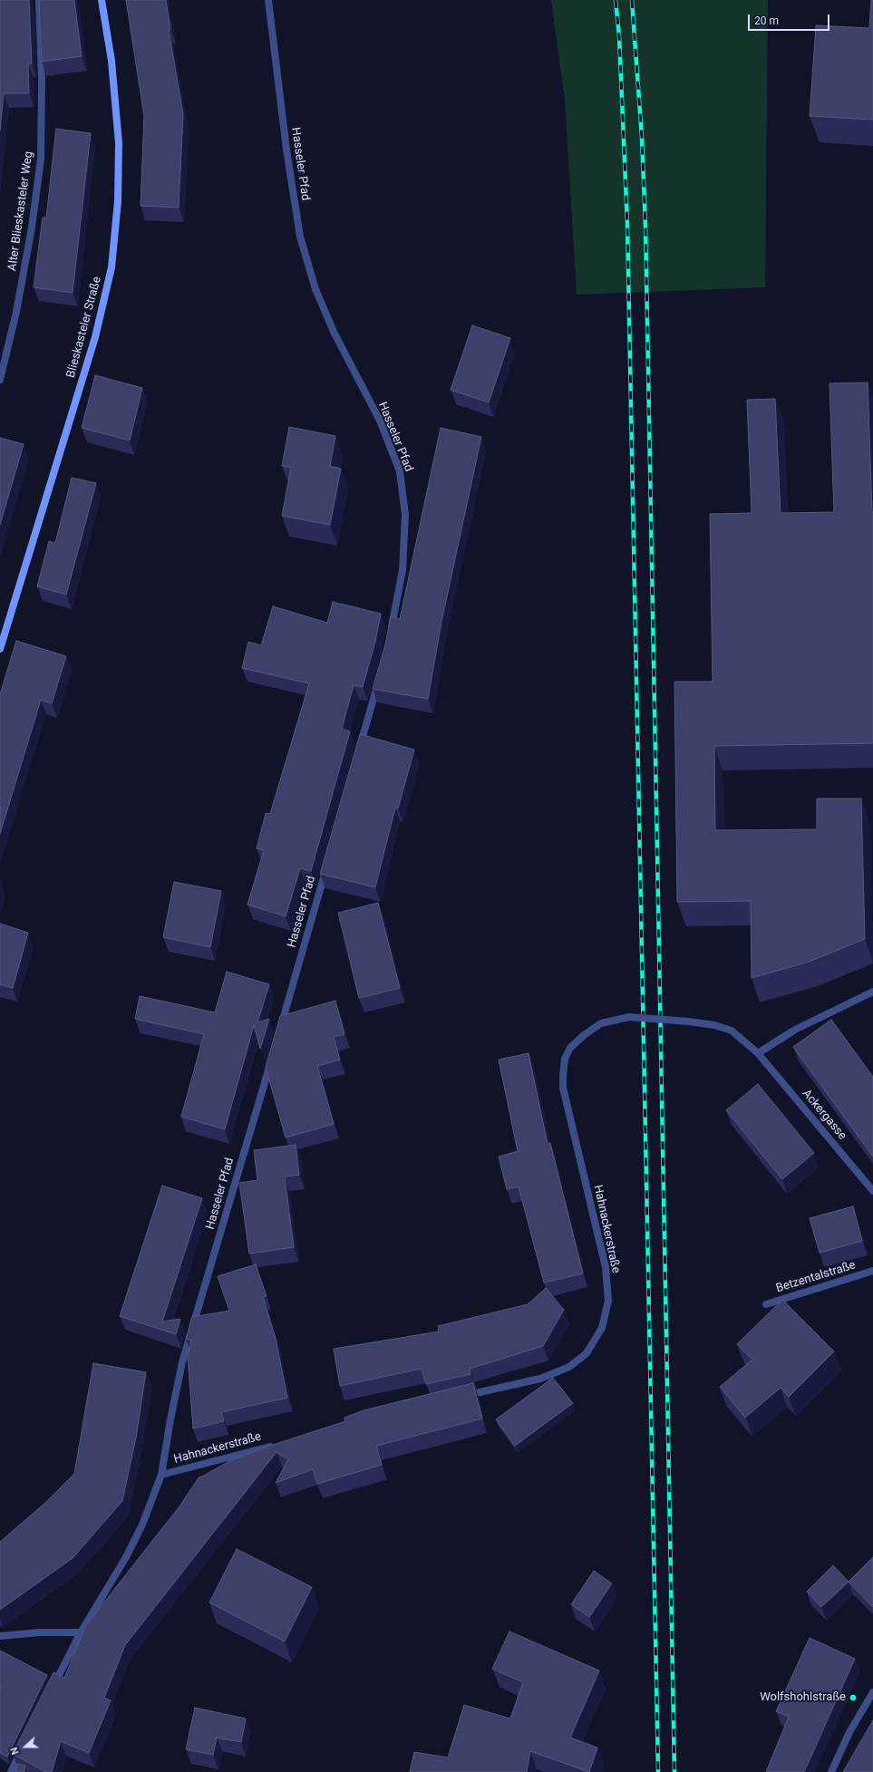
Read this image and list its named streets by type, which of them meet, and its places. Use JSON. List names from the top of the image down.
{
  "streets": {
    "main road": ["Blieskasteler Straße"],
    "street": [
      "Hasseler Pfad",
      "Alter Blieskasteler Weg",
      "Ackergasse",
      "Hahnackerstraße",
      "Betzentalstraße"
    ]
  },
  "crossings": [
    ["Hasseler Pfad", "Hahnackerstraße"],
    ["Ackergasse", "Hahnackerstraße"]
  ],
  "places": ["Wolfshohlstraße"],
  "scale_bar": "20 m",
  "north": "left"
}
